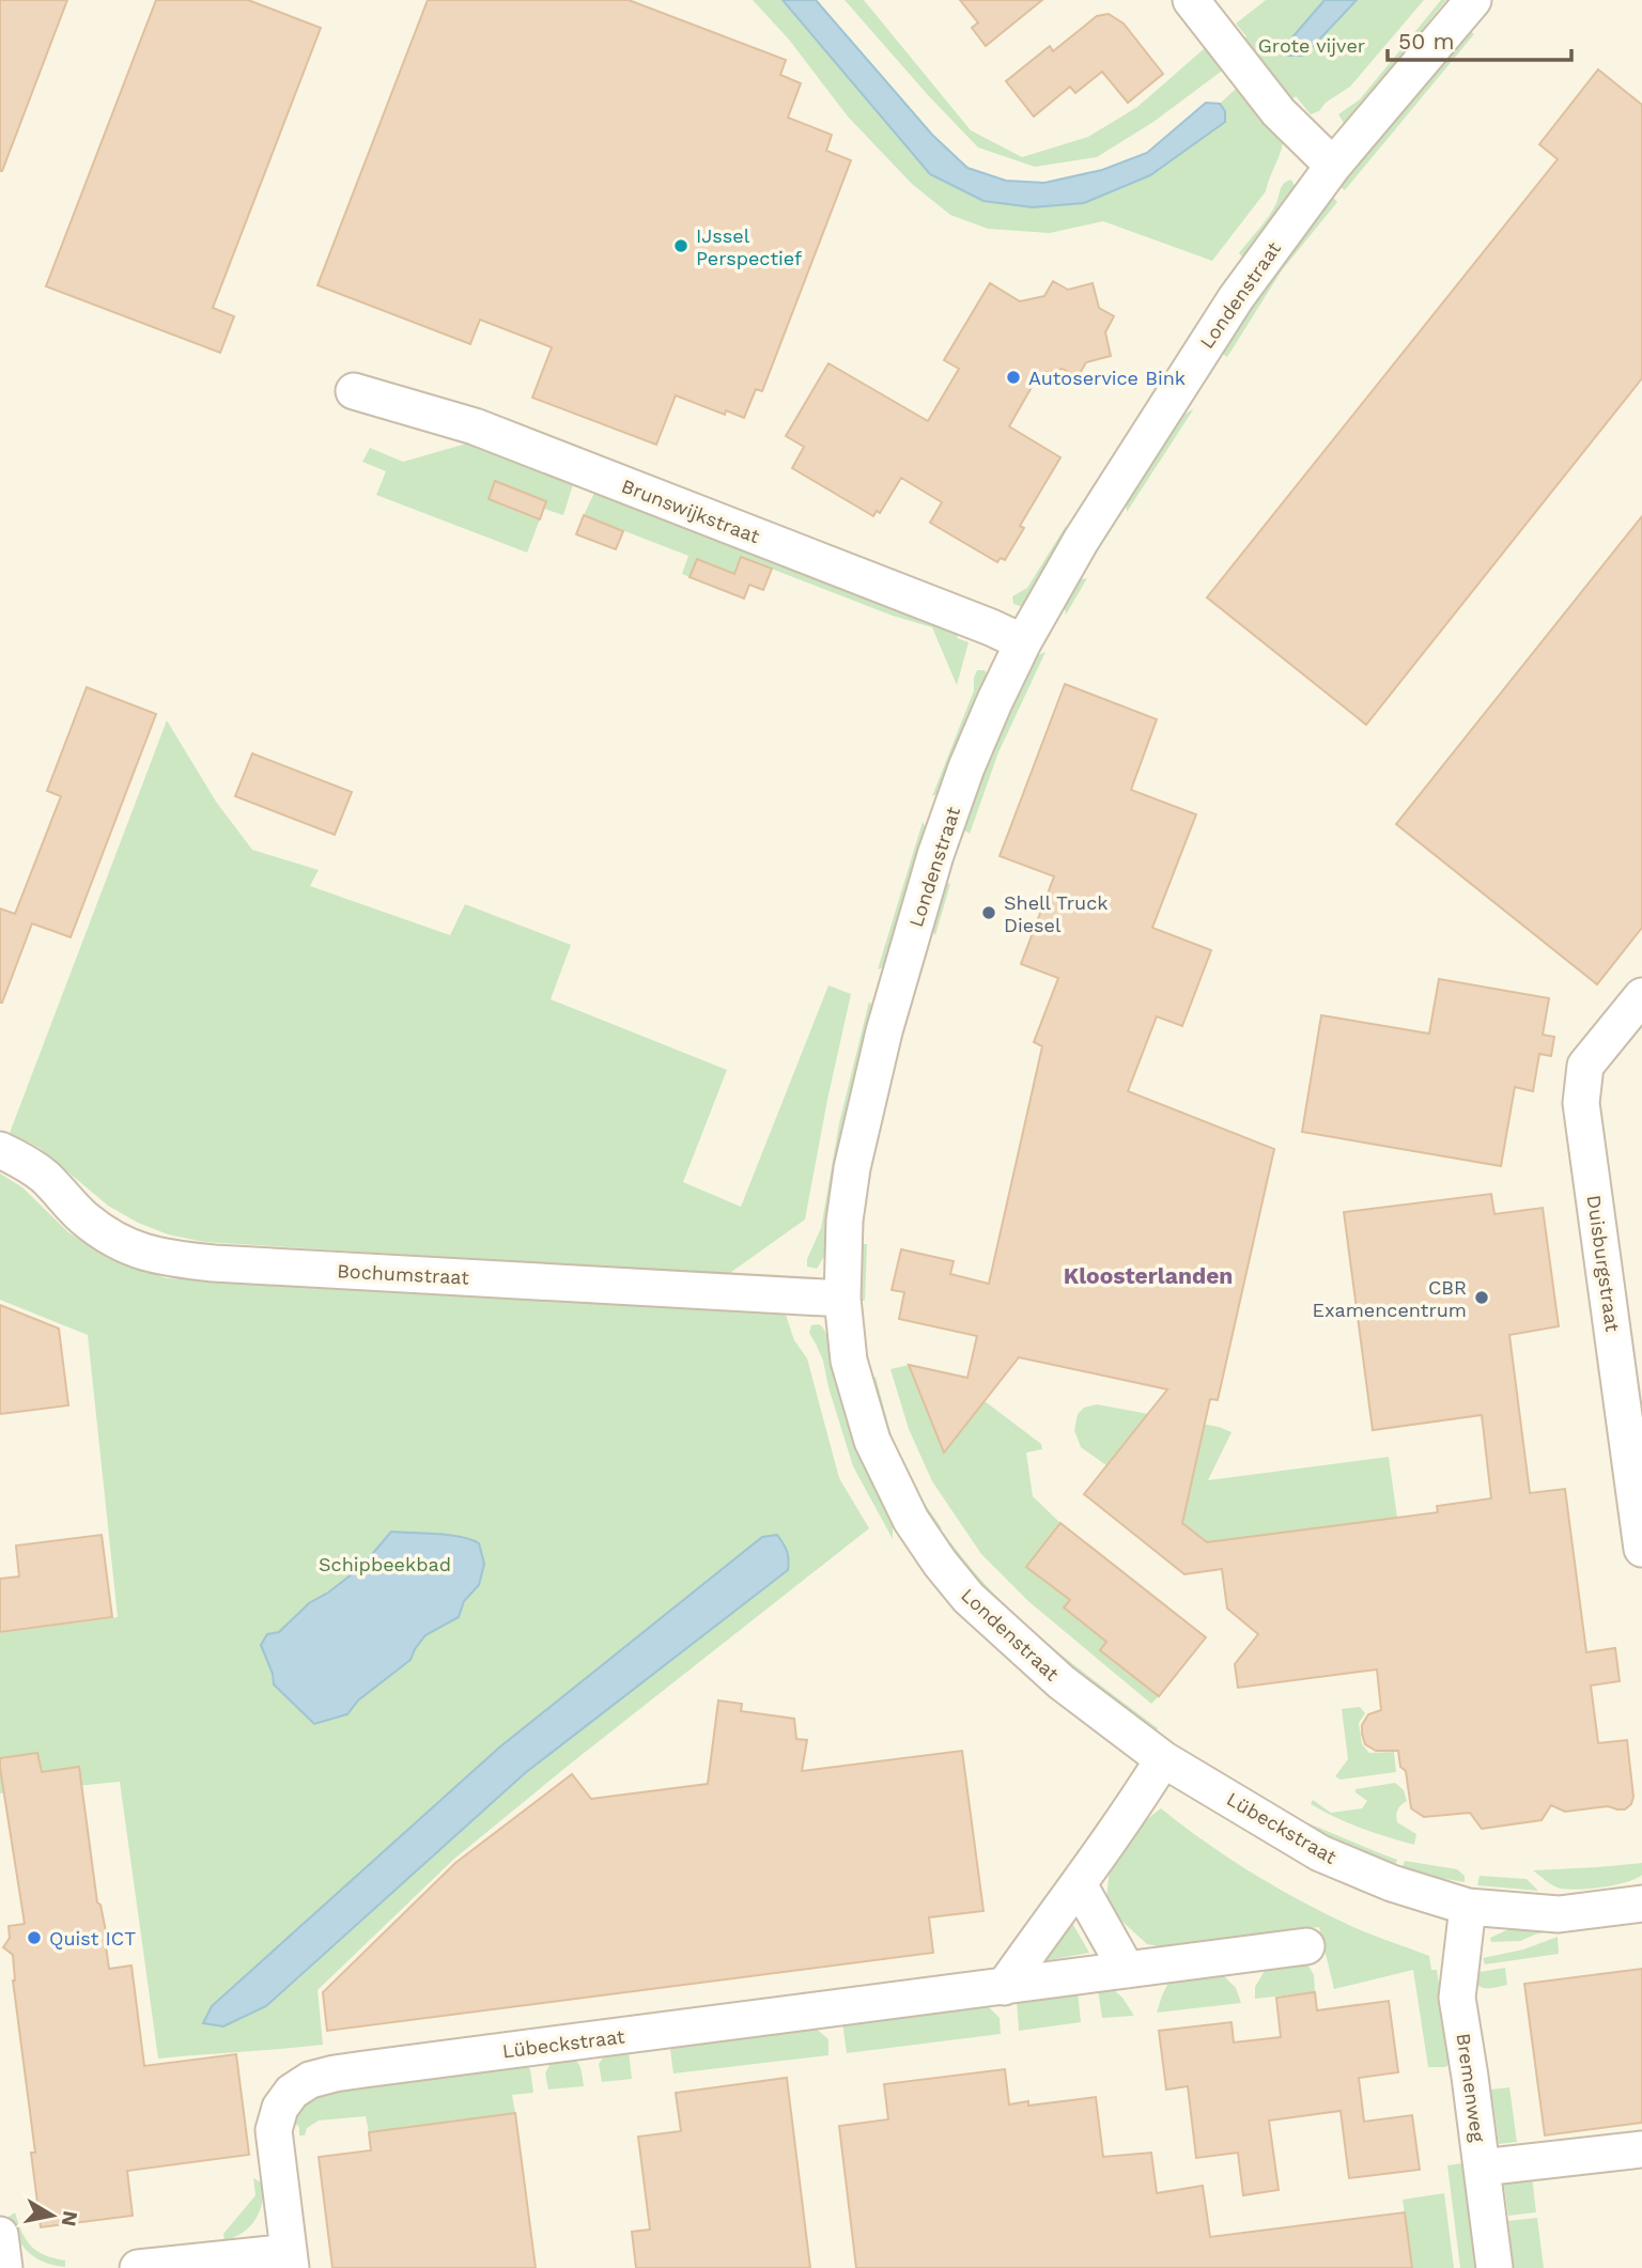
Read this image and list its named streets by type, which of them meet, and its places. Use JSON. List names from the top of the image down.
{
  "streets": {
    "street": [
      "Londenstraat",
      "Brunswijkstraat",
      "Duisburgstraat",
      "Bochumstraat",
      "Lübeckstraat",
      "Bremenweg"
    ]
  },
  "crossings": [
    ["Londenstraat", "Brunswijkstraat"],
    ["Londenstraat", "Bochumstraat"],
    ["Londenstraat", "Lübeckstraat"],
    ["Lübeckstraat", "Bremenweg"]
  ],
  "districts": ["Kloosterlanden"],
  "parks": ["Grote vijver", "Schipbeekbad"],
  "places": [
    "IJssel Perspectief",
    "Autoservice Bink",
    "Shell Truck Diesel",
    "CBR Examencentrum",
    "Quist ICT"
  ],
  "scale_bar": "50 m",
  "north": "right"
}
